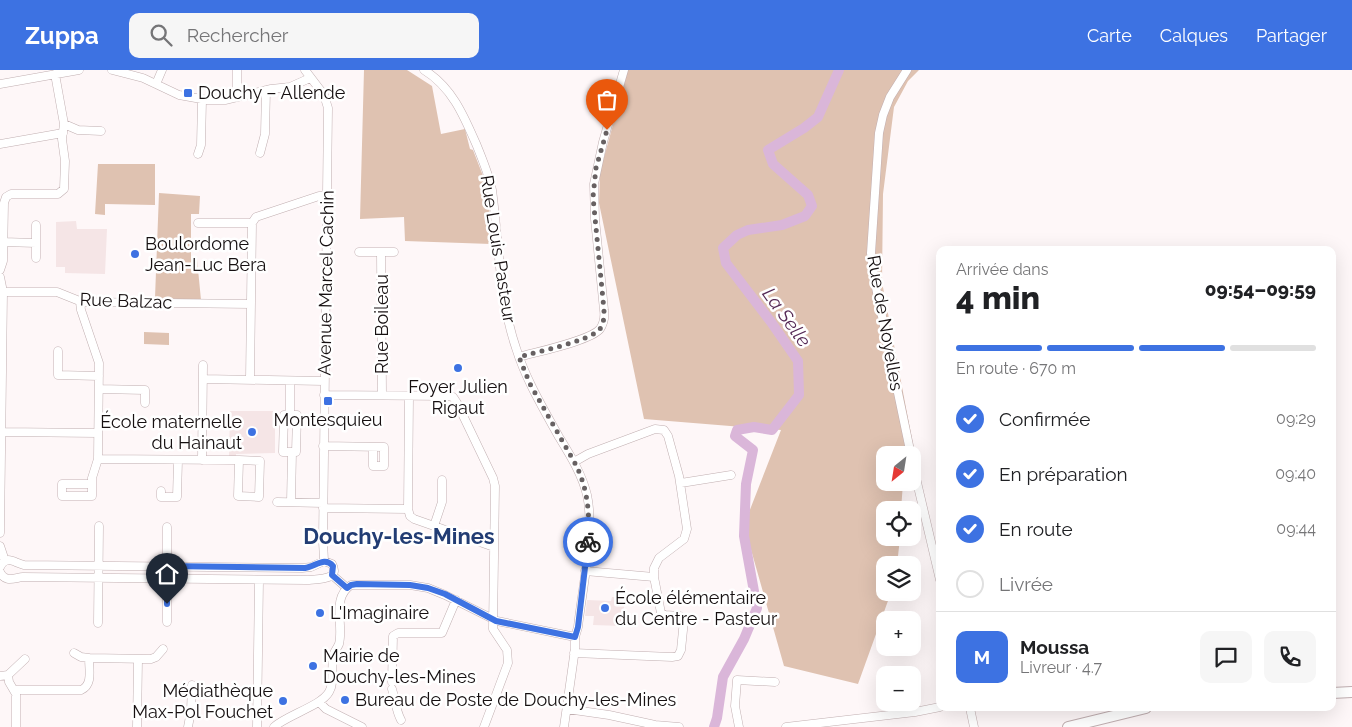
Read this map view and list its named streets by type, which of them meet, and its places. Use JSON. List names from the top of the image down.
{
  "streets": {
    "street": [
      "Rue Louis Pasteur",
      "Avenue Marcel Cachin",
      "Rue Balzac",
      "Rue de Noyelles",
      "Rue Boileau"
    ]
  },
  "districts": ["Douchy-les-Mines"],
  "water": ["La Selle"],
  "places": {
    "transit": ["Douchy – Allende", "Montesquieu"],
    "other": [
      "Boulordome Jean-Luc Bera",
      "Foyer Julien Rigaut",
      "École maternelle du Hainaut",
      "École élémentaire du Centre - Pasteur",
      "L'Imaginaire",
      "Mairie de Douchy-les-Mines",
      "Bureau de Poste de Douchy-les-Mines",
      "Médiathèque Max-Pol Fouchet"
    ]
  },
  "north": "bottom left",
  "page": {
    "header": "Zuppa",
    "search": "Rechercher",
    "nav": ["Carte", "Calques", "Partager"],
    "heading": ["4 min", "Arrivée dans", "09:54–09:59"],
    "panel": ["Moussa", "Livreur · 4.7"],
    "bar": "En route · 670 m",
    "list": [
      ["Confirmée", "09:29"],
      ["En préparation", "09:40"],
      ["En route", "09:44"],
      "Livrée"
    ],
    "map_buttons": ["+", "−"],
    "round": "M"
  }
}
